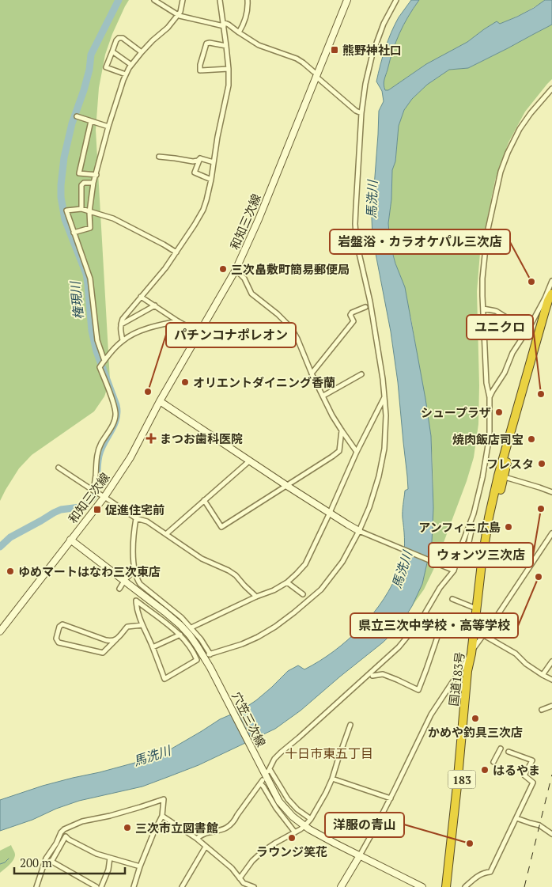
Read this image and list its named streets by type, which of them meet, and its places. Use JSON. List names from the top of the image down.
{
  "streets": {
    "highway": ["国道183号", "183"],
    "main road": ["和知三次線", "穴笠三次線"]
  },
  "crossings": [
    ["和知三次線", "穴笠三次線"]
  ],
  "districts": ["十日市東五丁目"],
  "water": ["馬洗川", "権現川"],
  "places": {
    "transit": ["熊野神社口", "促進住宅前"],
    "other": [
      "三次畠敷町簡易郵便局",
      "岩盤浴・カラオケパル三次店",
      "オリエントダイニング香蘭",
      "パチンコナポレオン",
      "ユニクロ",
      "シュープラザ",
      "焼肉飯店司宝",
      "フレスタ",
      "ウォンツ三次店",
      "アンフィニ広島",
      "ゆめマートはなわ三次東店",
      "県立三次中学校・高等学校",
      "かめや釣具三次店",
      "はるやま",
      "三次市立図書館",
      "ラウンジ笑花",
      "洋服の青山"
    ],
    "health": ["まつお歯科医院"]
  },
  "scale_bar": "200 m"
}
